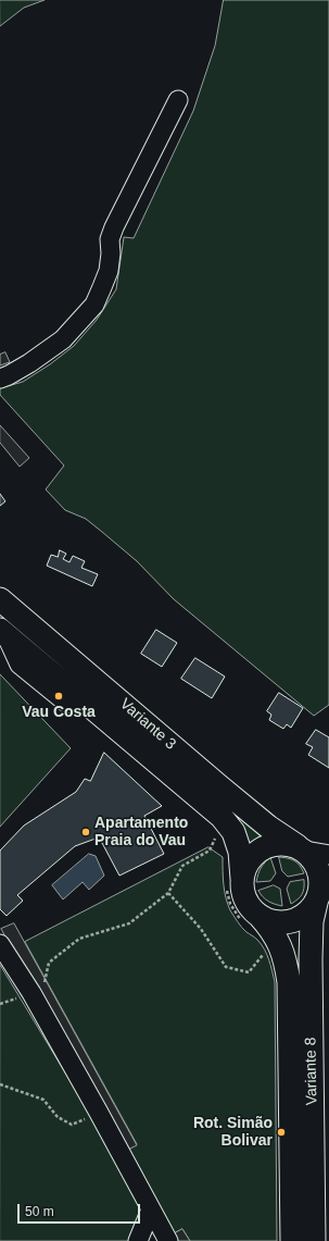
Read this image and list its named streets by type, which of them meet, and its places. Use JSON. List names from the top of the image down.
{
  "streets": {
    "main road": ["Variante 3", "Variante 8"]
  },
  "crossings": [
    ["Variante 3", "Variante 8"]
  ],
  "places": ["Vau Costa", "Apartamento Praia do Vau", "Rot. Simão Bolivar"],
  "scale_bar": "50 m"
}
